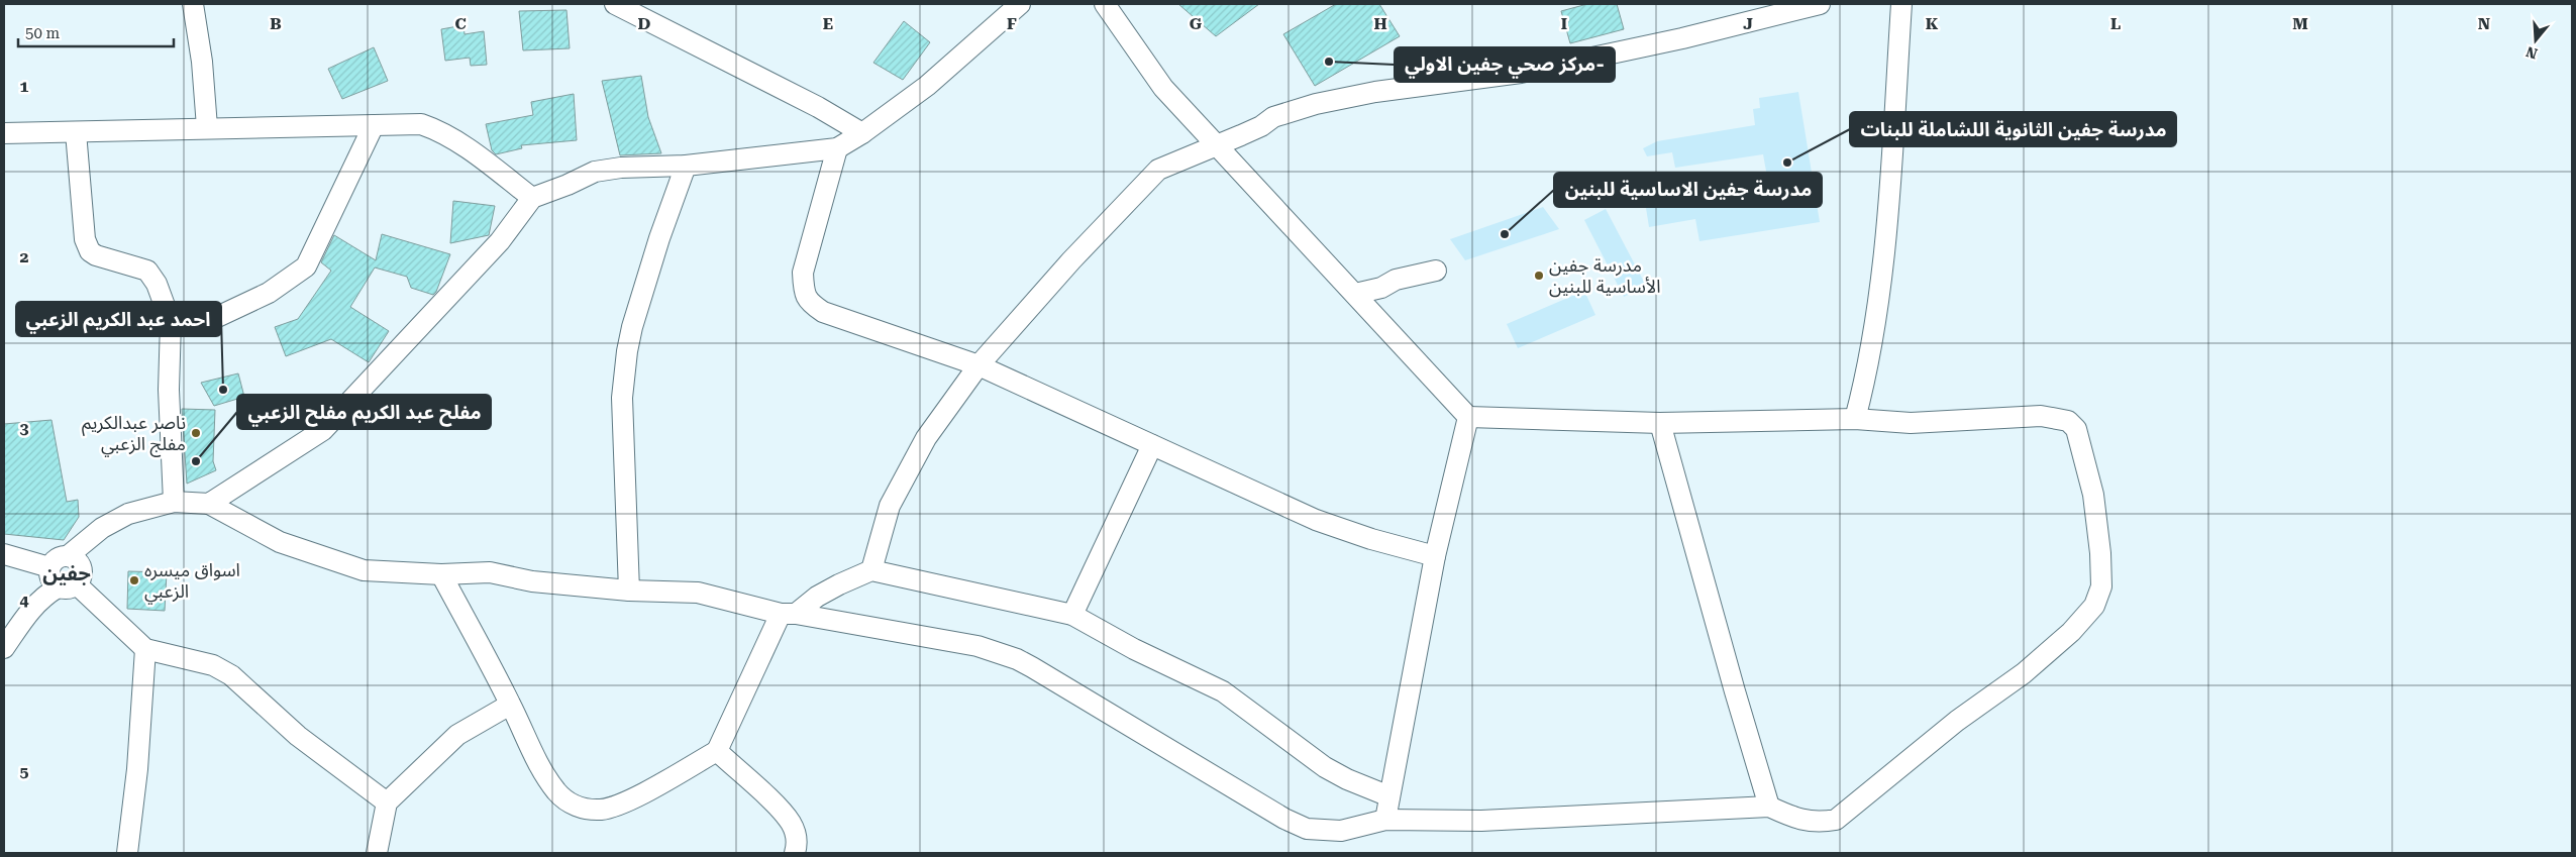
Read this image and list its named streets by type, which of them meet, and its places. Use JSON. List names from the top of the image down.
{
  "districts": ["جفين"],
  "places": [
    "مركز صحي جفين الاولي-",
    "مدرسة جفين الثانوية اللشاملة للبنات",
    "مدرسة جفين الاساسية للبنين",
    "مدرسة جفين الأساسية للبنين",
    "احمد عبد الكريم الزعبي",
    "ناصر عبدالكريم مفلج الزعبي",
    "مفلح عبد الكريم مفلح الزعبي",
    "اسواق ميسره الزعبي"
  ],
  "scale_bar": "50 m",
  "north": "bottom",
  "grid": {
    "columns": [
      "B",
      "C",
      "D",
      "E",
      "F",
      "G",
      "H",
      "I",
      "J",
      "K",
      "L",
      "M",
      "N"
    ],
    "rows": [
      "1",
      "2",
      "3",
      "4",
      "5"
    ]
  }
}
